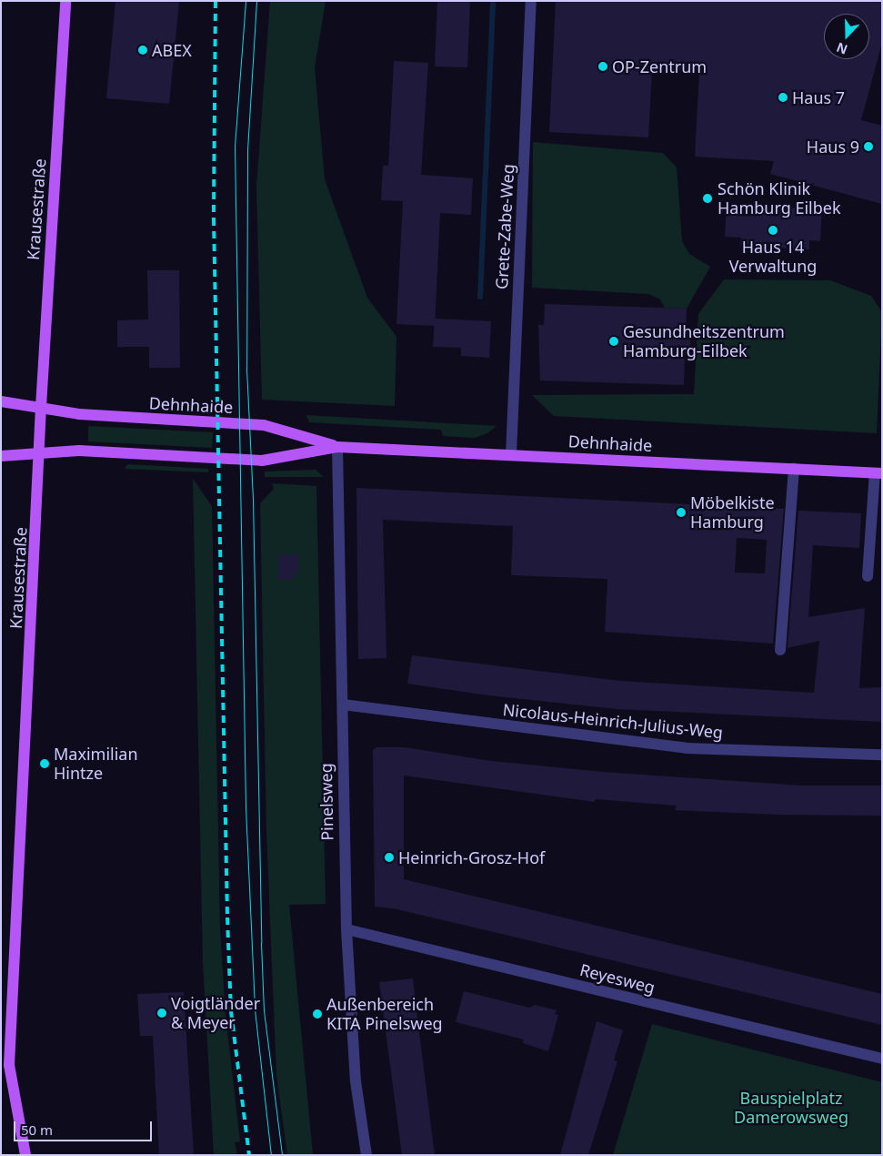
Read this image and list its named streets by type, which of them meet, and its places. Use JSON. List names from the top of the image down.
{
  "streets": {
    "main road": ["Krausestraße", "Dehnhaide"],
    "street": [
      "Grete-Zabe-Weg",
      "Nicolaus-Heinrich-Julius-Weg",
      "Pinelsweg",
      "Reyesweg"
    ]
  },
  "crossings": [
    ["Krausestraße", "Dehnhaide"],
    ["Grete-Zabe-Weg", "Dehnhaide"],
    ["Dehnhaide", "Pinelsweg"],
    ["Nicolaus-Heinrich-Julius-Weg", "Pinelsweg"],
    ["Pinelsweg", "Reyesweg"]
  ],
  "parks": ["Bauspielplatz Damerowsweg"],
  "places": [
    "ABEX",
    "OP-Zentrum",
    "Haus 7",
    "Haus 9",
    "Schön Klinik Hamburg Eilbek",
    "Haus 14 Verwaltung",
    "Gesundheitszentrum Hamburg-Eilbek",
    "Möbelkiste Hamburg",
    "Maximilian Hintze",
    "Heinrich-Grosz-Hof",
    "Voigtländer & Meyer",
    "Außenbereich KITA Pinelsweg"
  ],
  "scale_bar": "50 m",
  "north": "bottom"
}
